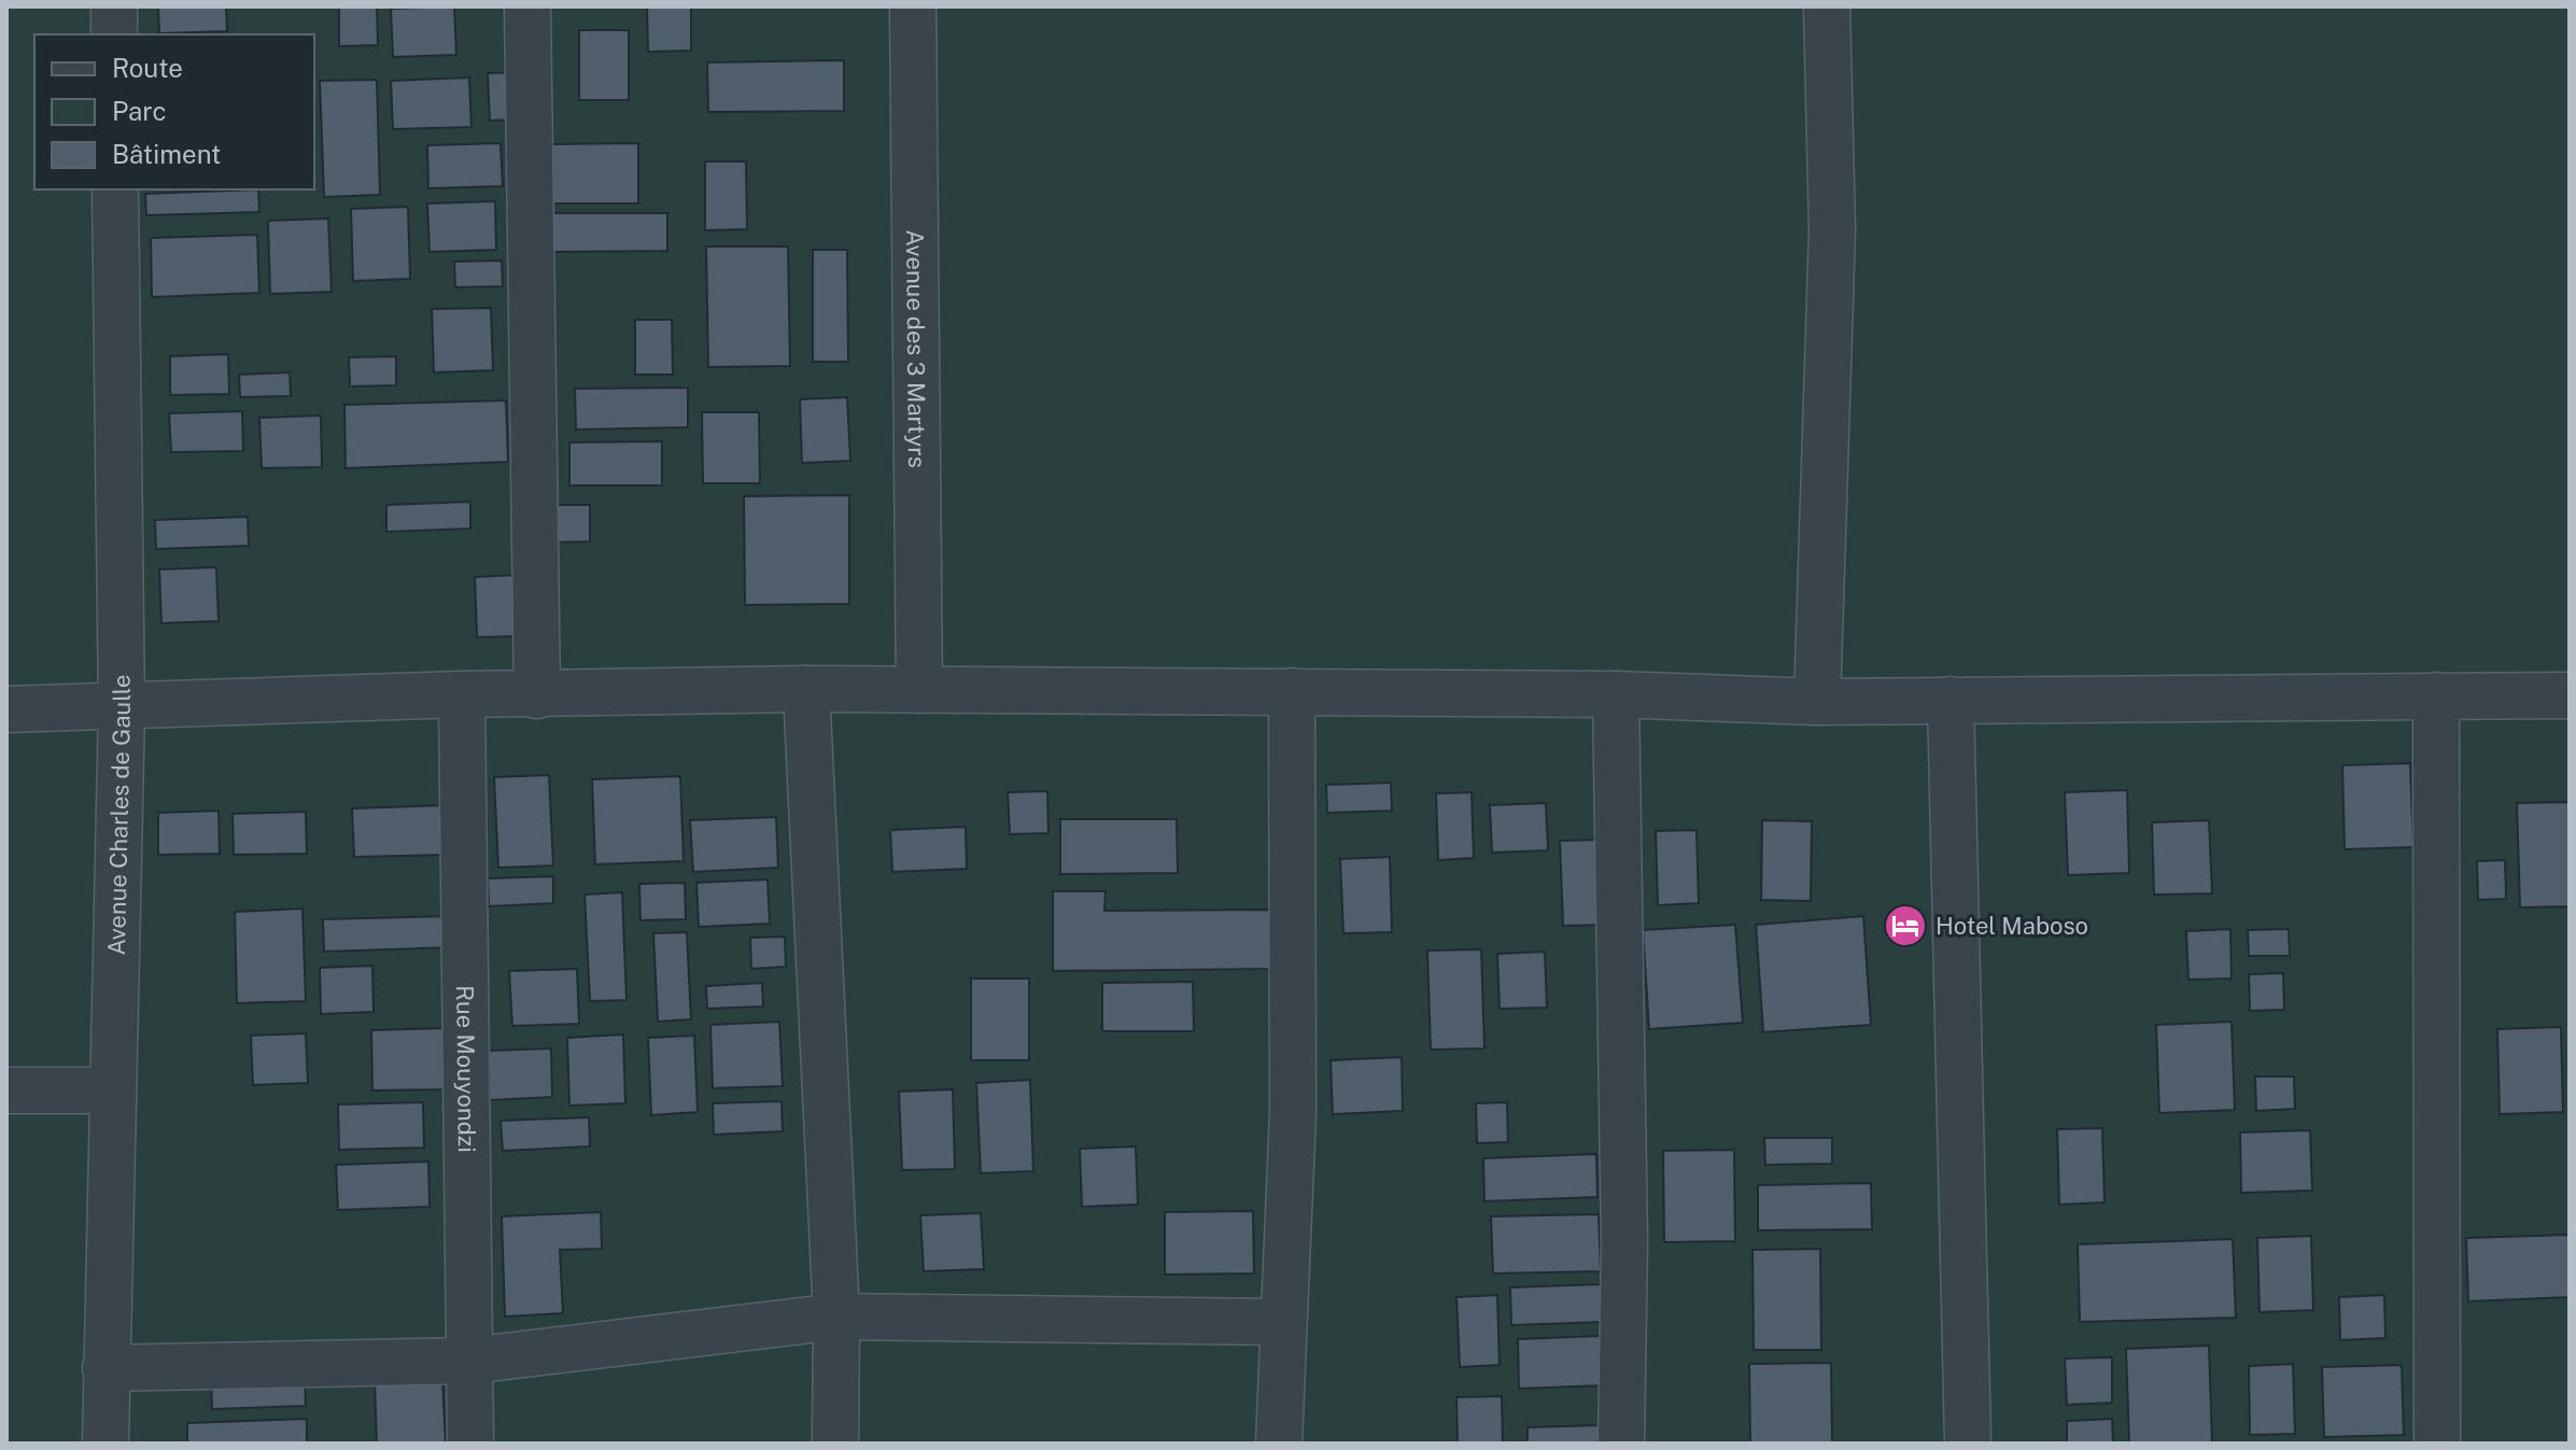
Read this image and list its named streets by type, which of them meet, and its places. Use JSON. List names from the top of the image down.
{
  "streets": {
    "street": ["Avenue des 3 Martyrs", "Avenue Charles de Gaulle", "Rue Mouyondzi"]
  },
  "places": {
    "hotel": ["Hotel Maboso"]
  },
  "legend": ["Route", "Parc", "Bâtiment"]
}
